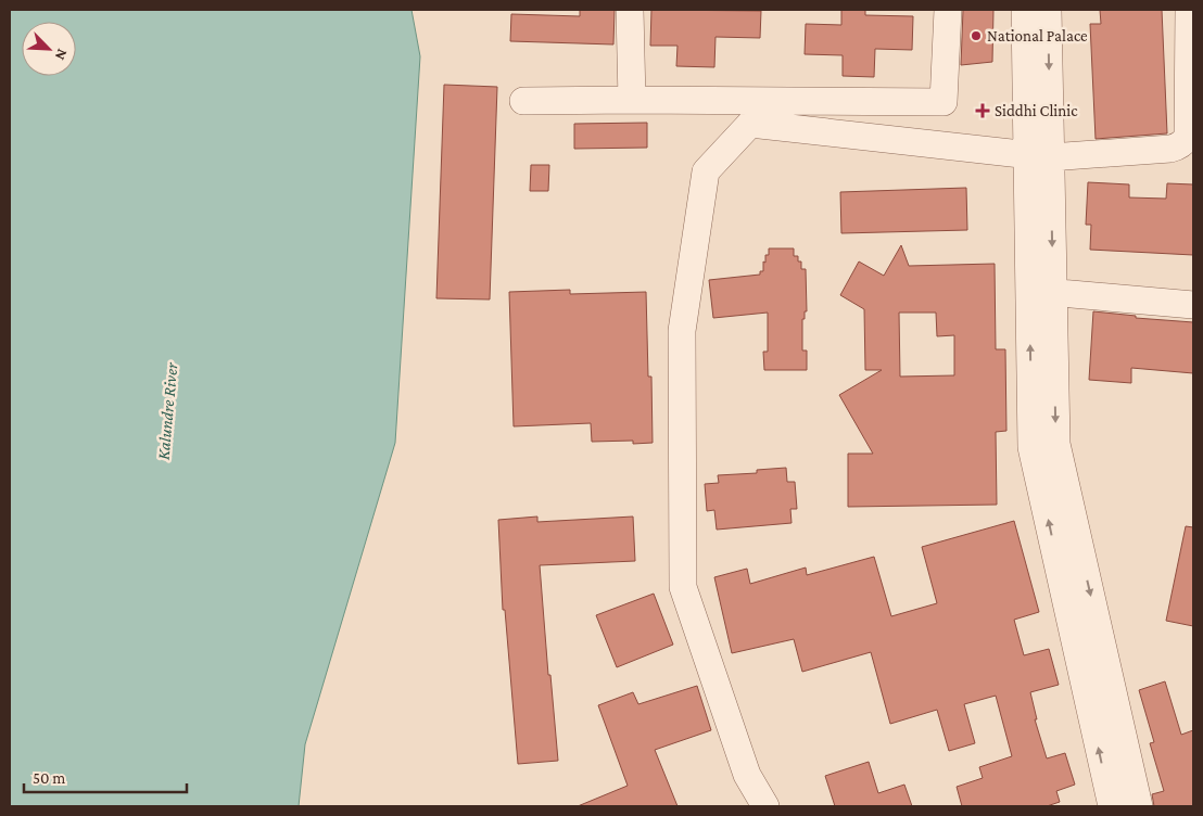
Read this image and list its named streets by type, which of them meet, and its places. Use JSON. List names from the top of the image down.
{
  "water": ["Kalundre River"],
  "places": {
    "other": ["National Palace"],
    "health": ["Siddhi Clinic"]
  },
  "scale_bar": "50 m",
  "north": "bottom right"
}
